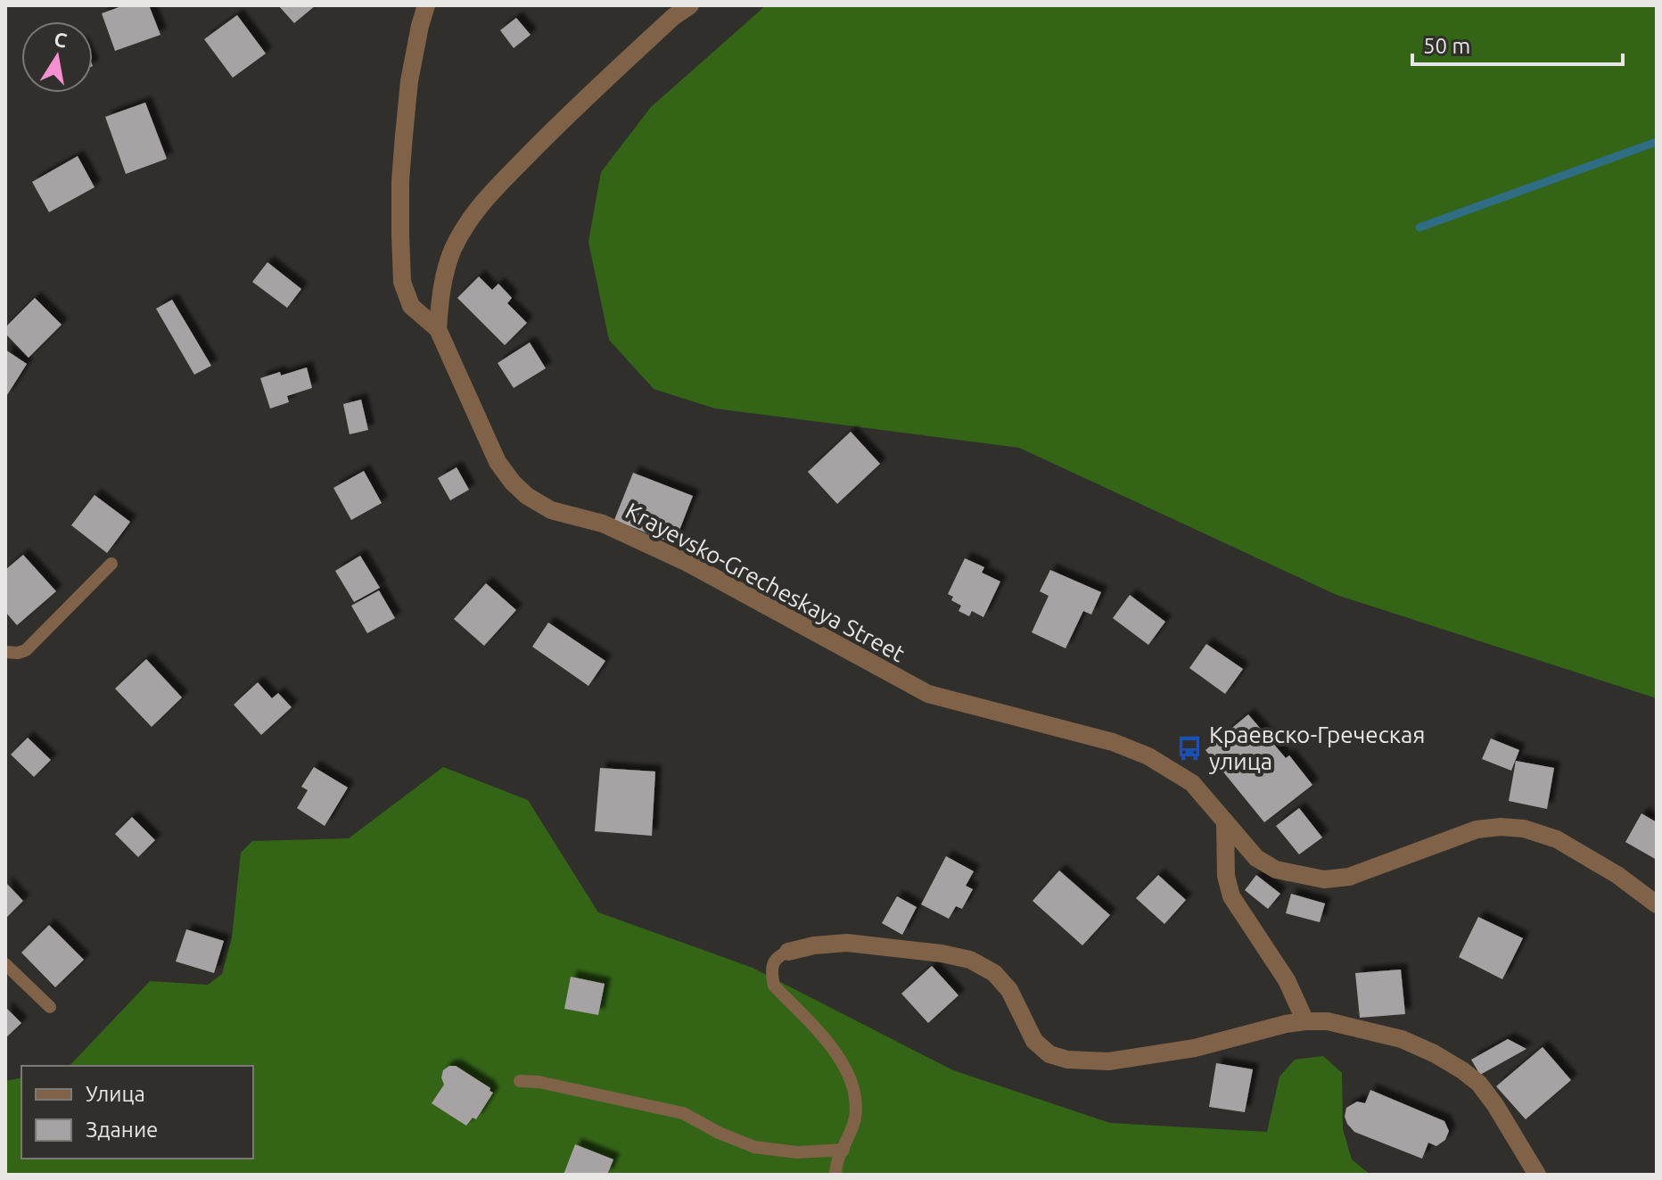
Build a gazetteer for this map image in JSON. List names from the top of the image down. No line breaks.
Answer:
{"streets":{"street":["Krayevsko-Grecheskaya Street"]},"places":{"bus stop":["Краевско-Греческая улица"]},"legend":["Улица","Здание"],"scale_bar":"50 m","north":"top"}
